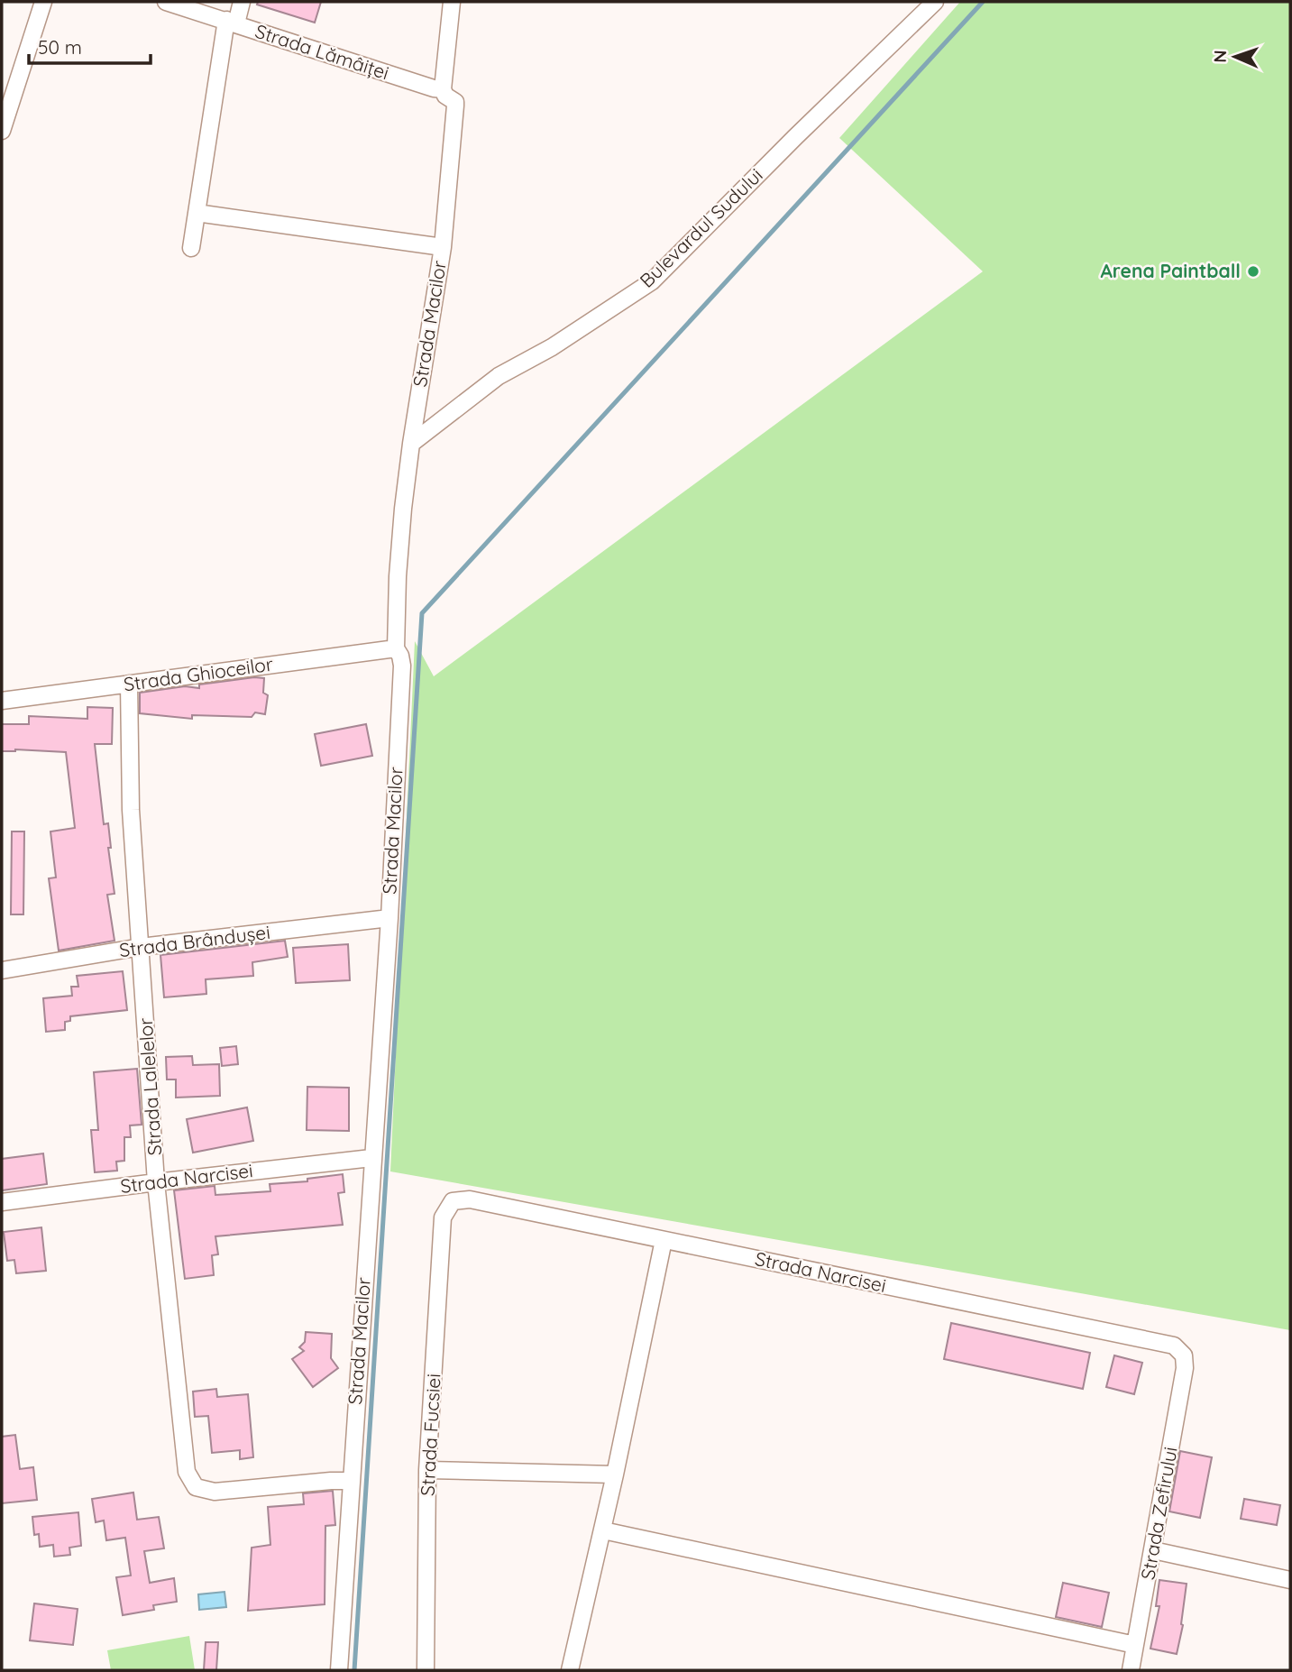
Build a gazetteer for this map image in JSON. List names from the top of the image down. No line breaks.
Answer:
{"streets":{"street":["Strada Lămâiței","Bulevardul Sudului","Strada Macilor","Strada Ghioceilor","Strada Brândușei","Strada Lalelelor","Strada Narcisei","Strada Fucsiei","Strada Zefirului"]},"crossings":[["Strada Lămâiței","Strada Macilor"],["Bulevardul Sudului","Strada Macilor"],["Strada Macilor","Strada Ghioceilor"],["Strada Macilor","Strada Brândușei"],["Strada Macilor","Strada Lalelelor"],["Strada Macilor","Strada Narcisei"],["Strada Ghioceilor","Strada Lalelelor"],["Strada Brândușei","Strada Lalelelor"],["Strada Lalelelor","Strada Narcisei"],["Strada Narcisei","Strada Fucsiei"],["Strada Narcisei","Strada Zefirului"]],"places":["Arena Paintball"],"scale_bar":"50 m","north":"left"}
